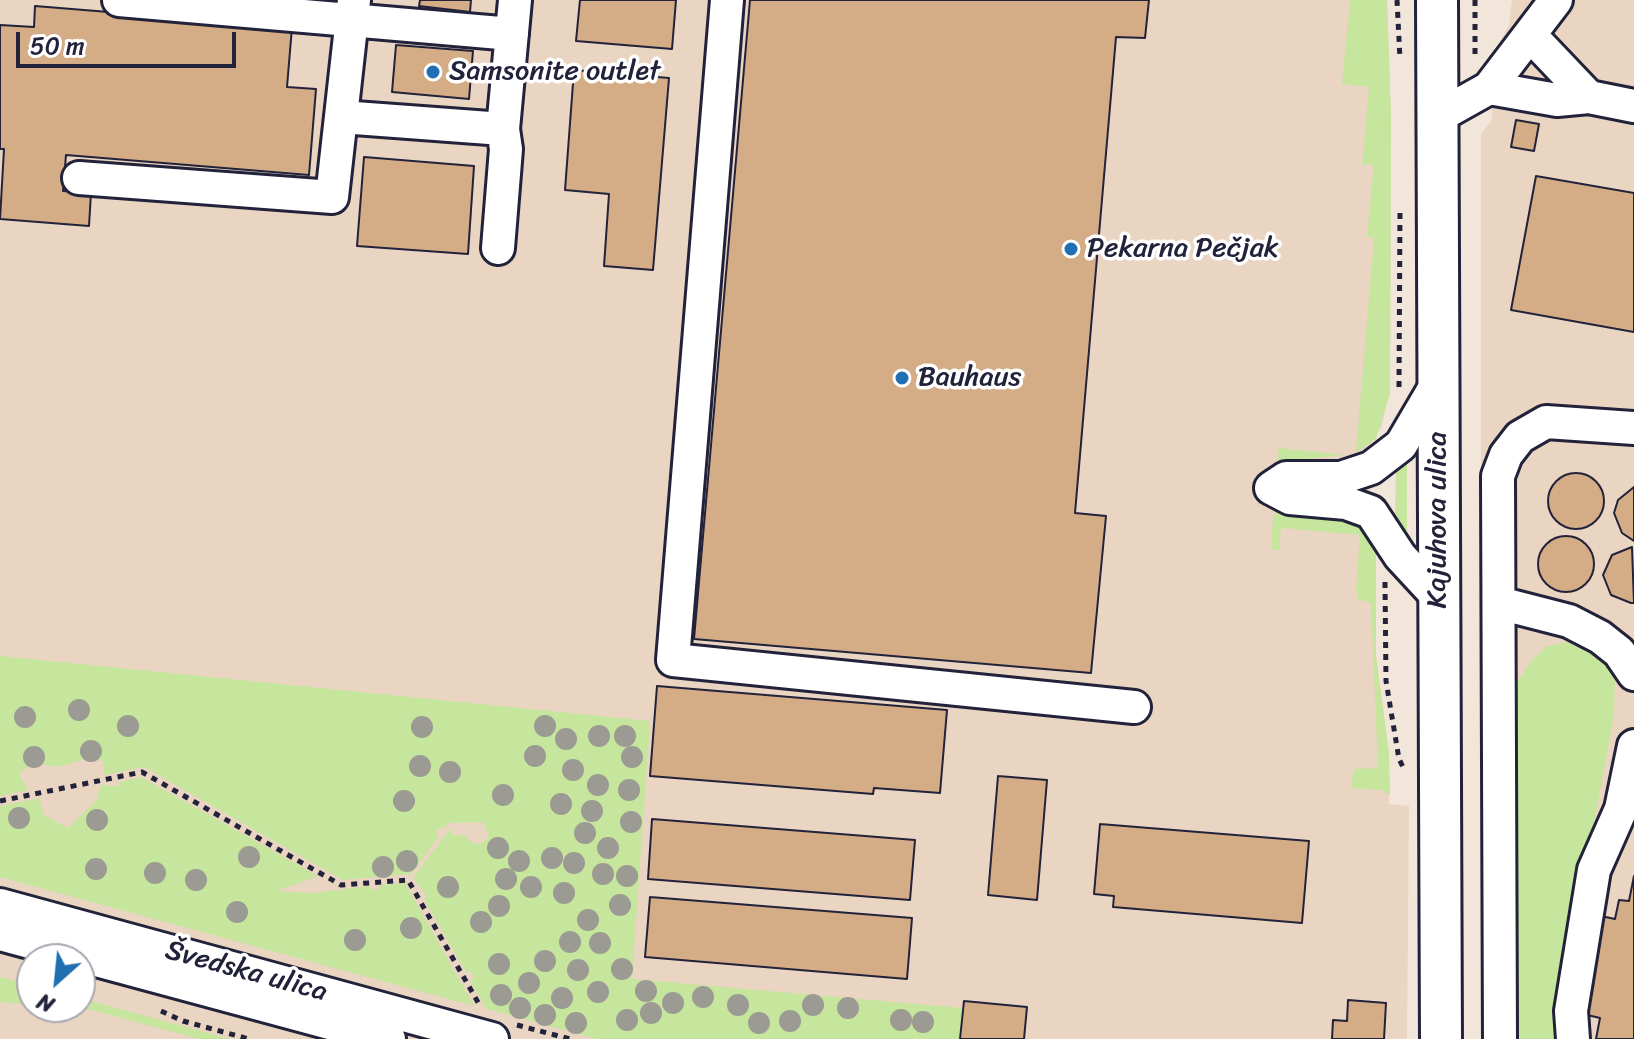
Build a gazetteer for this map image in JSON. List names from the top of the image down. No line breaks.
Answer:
{"streets":{"main road":["Kajuhova ulica"],"street":["Švedska ulica"]},"places":["Samsonite outlet","Pekarna Pečjak","Bauhaus"],"scale_bar":"50 m","north":"bottom left"}
